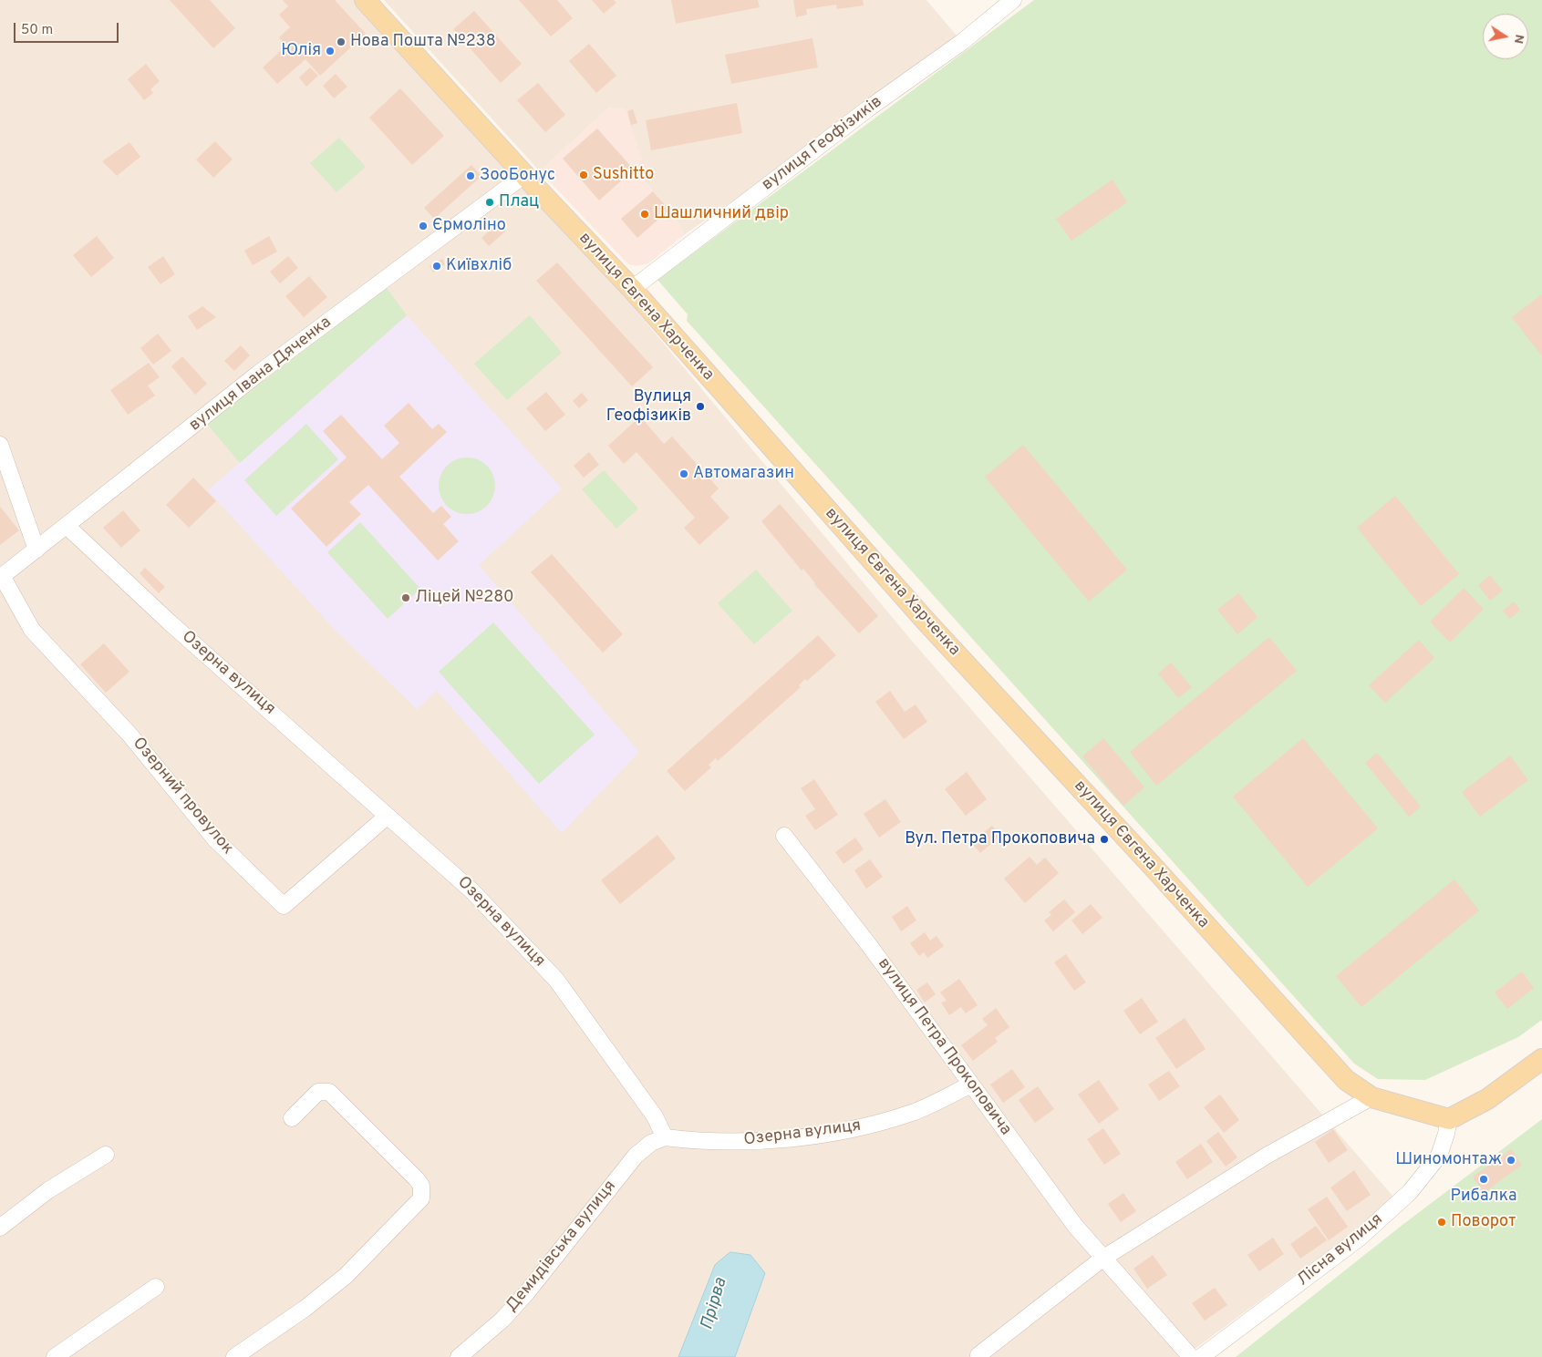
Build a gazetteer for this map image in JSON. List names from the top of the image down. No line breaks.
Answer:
{"streets":{"main road":["вулиця Євгена Харченка"],"street":["вулиця Геофізиків","вулиця Івана Дяченка","Озерна вулиця","Озерний провулок","вулиця Петра Прокоповича","Демидівська вулиця","Лісна вулиця"]},"crossings":[["вулиця Геофізиків","вулиця Євгена Харченка"],["вулиця Євгена Харченка","вулиця Івана Дяченка"],["вулиця Євгена Харченка","Лісна вулиця"],["вулиця Івана Дяченка","Озерна вулиця"],["вулиця Івана Дяченка","Озерний провулок"],["Озерна вулиця","Озерний провулок"],["Озерна вулиця","вулиця Петра Прокоповича"],["Озерна вулиця","Демидівська вулиця"]],"water":["Прірва"],"places":["Нова Пошта №238","Юлія","Sushitto","ЗооБонус","Плац","Шашличний двір","Єрмоліно","Київхліб","Вулиця Геофізиків","Автомагазин","Ліцей №280","Вул. Петра Прокоповича","Шиномонтаж","Рибалка","Поворот"],"scale_bar":"50 m","north":"right"}
